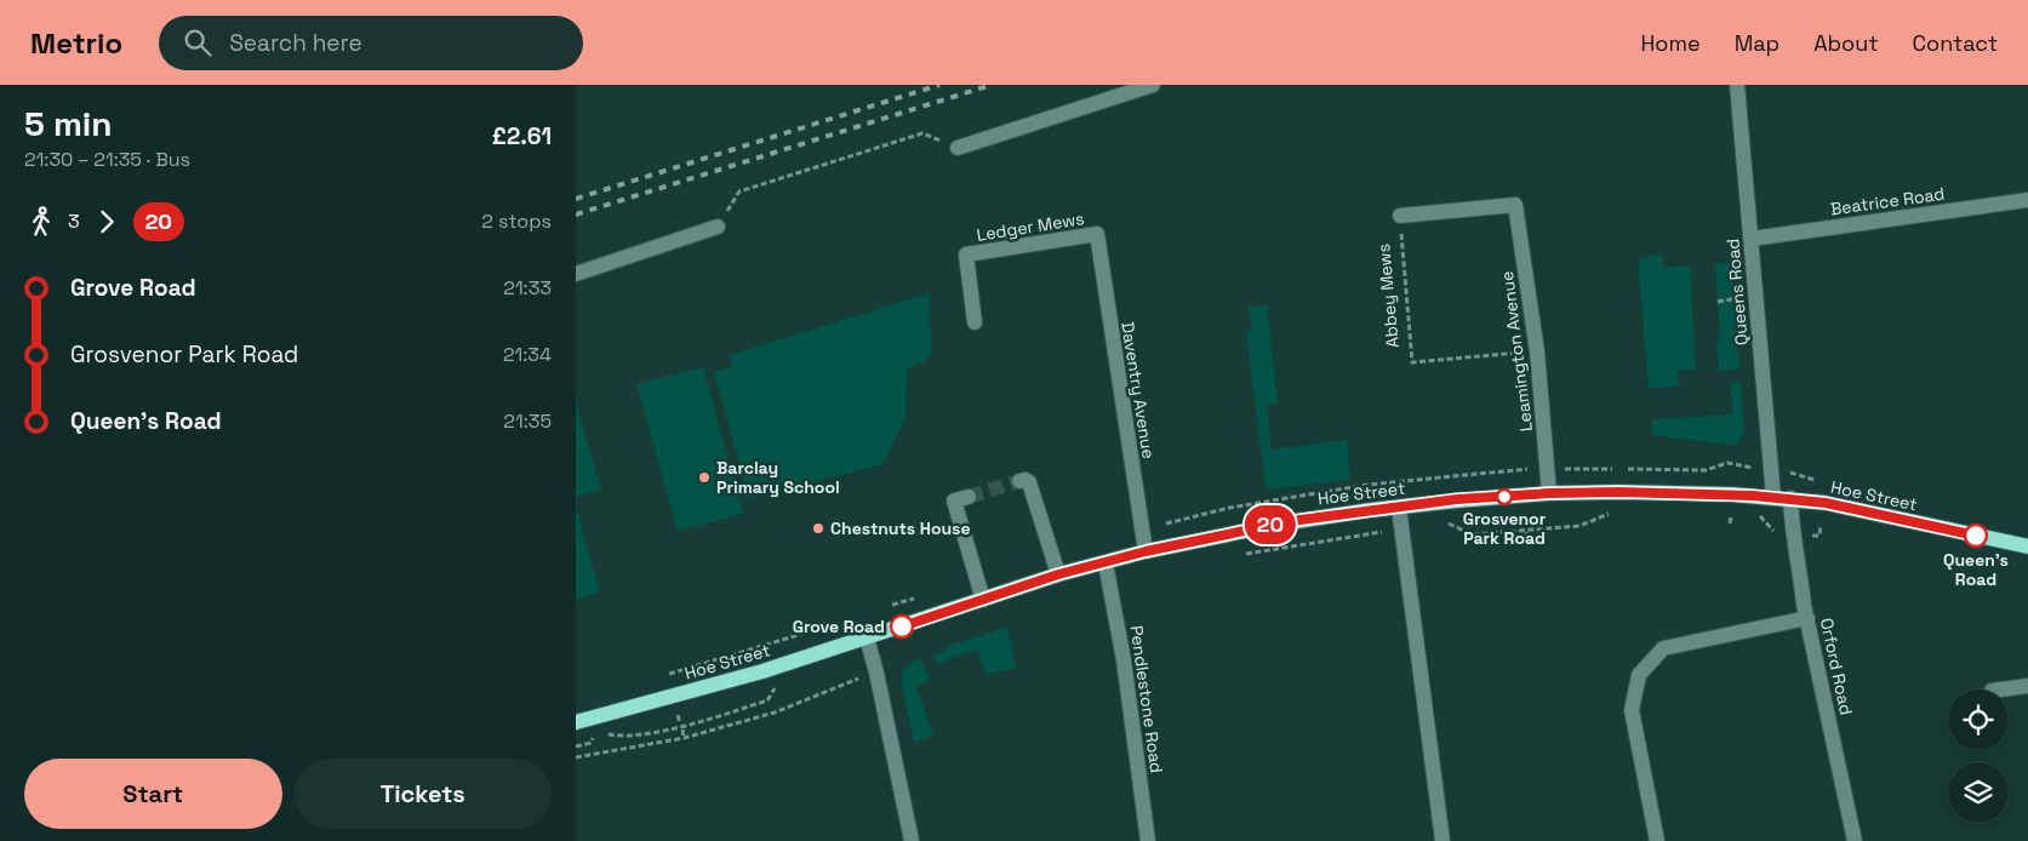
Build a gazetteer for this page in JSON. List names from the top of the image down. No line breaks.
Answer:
{"streets":{"main road":["Hoe Street"],"street":["Beatrice Road","Ledger Mews","Queens Road","Leamington Avenue","Daventry Avenue","Orford Road","Pendlestone Road"],"path":["Abbey Mews"]},"crossings":[["Beatrice Road","Queens Road"],["Ledger Mews","Daventry Avenue"],["Queens Road","Hoe Street"],["Abbey Mews","Leamington Avenue"],["Leamington Avenue","Hoe Street"],["Daventry Avenue","Hoe Street"],["Hoe Street","Orford Road"],["Hoe Street","Pendlestone Road"]],"places":["Barclay Primary School","Grosvenor Park Road","Chestnuts House","Queen's Road","Grove Road"],"lines":["bus line 20"],"page":{"header":"Metrio","search":"Search here","nav":["Home","Map","About","Contact"],"heading":["5 min","21:30 – 21:35 · Bus","£2.61"],"on_map":"20","legs":["3","20","2 stops"],"list":[{"name":"Grove Road","value":"21:33"},{"name":"Grosvenor Park Road","value":"21:34"},{"name":"Queen's Road","value":"21:35"}],"buttons":["Start","Tickets"]}}
